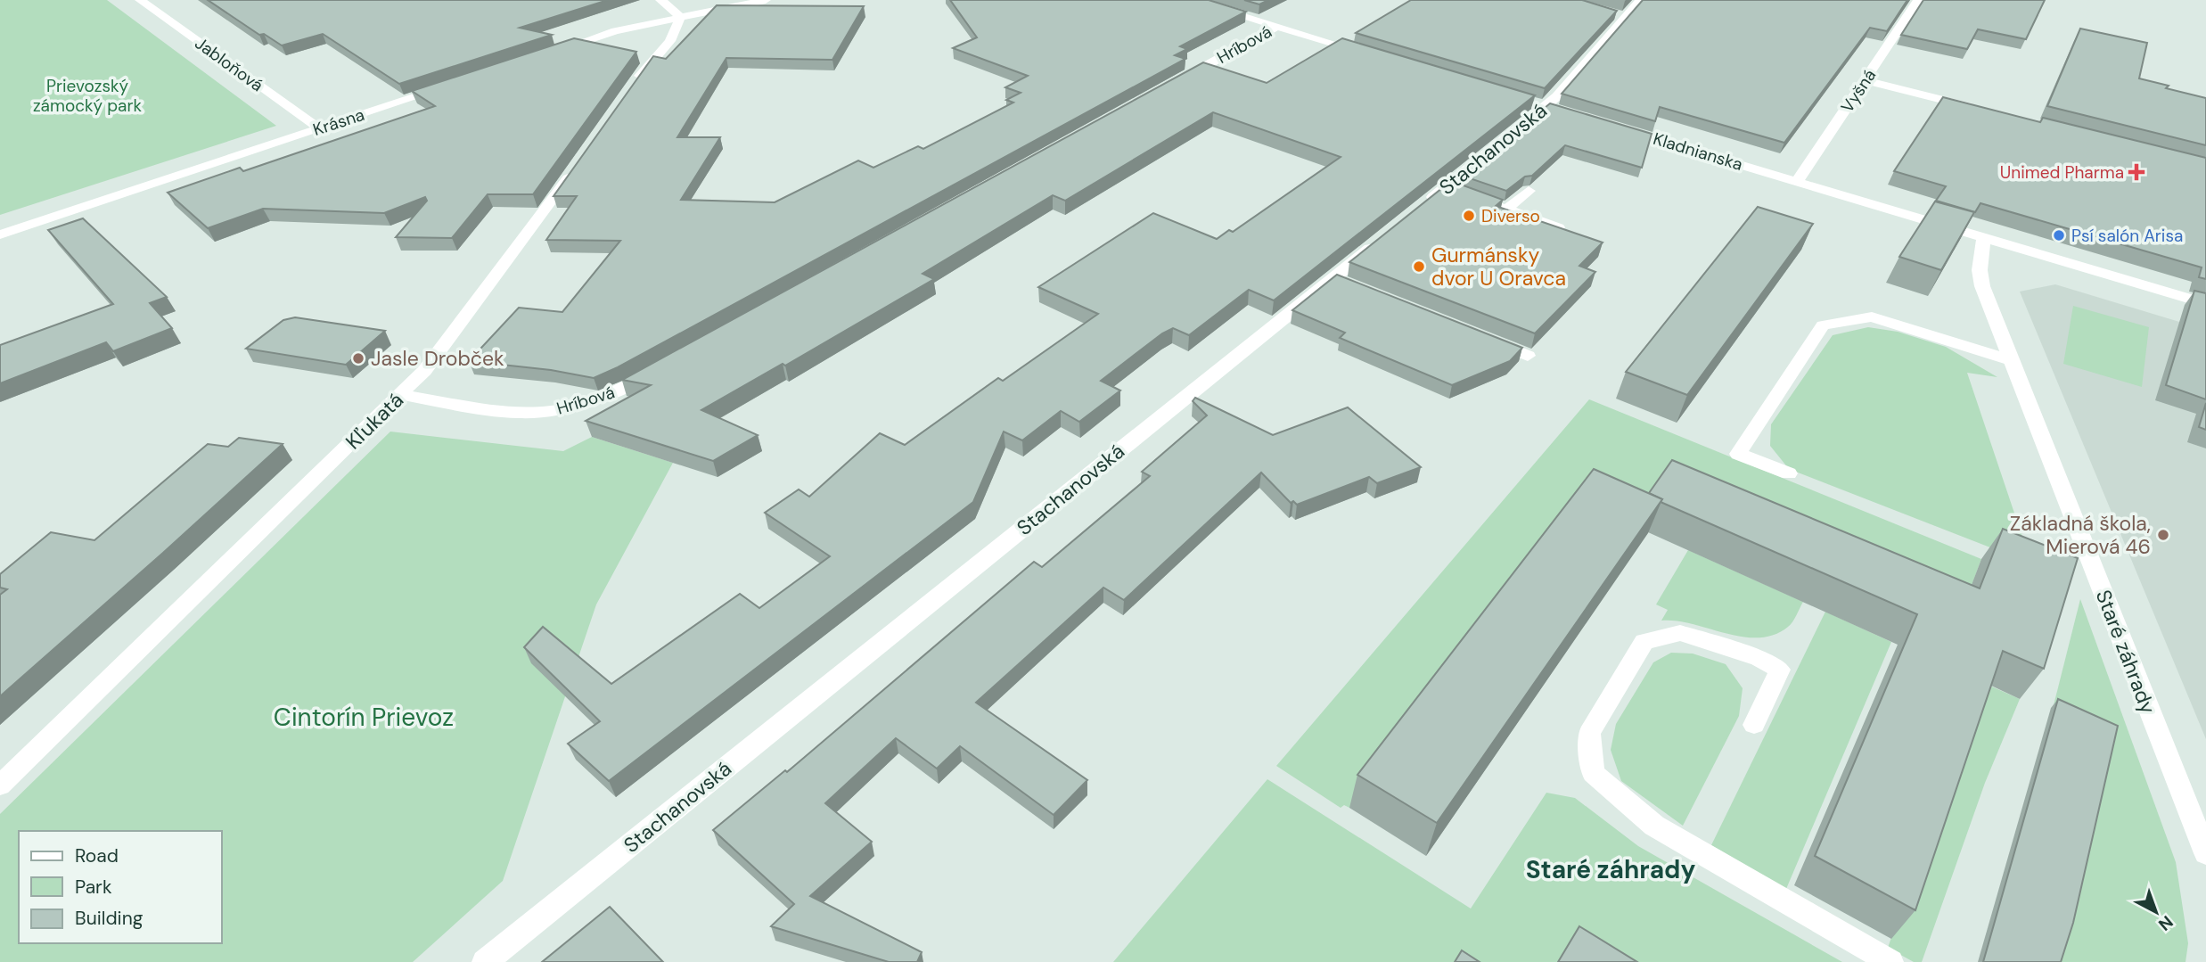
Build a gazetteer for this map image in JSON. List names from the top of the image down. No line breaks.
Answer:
{"streets":{"street":["Hríbová","Jabloňová","Vyšná","Krásna","Stachanovská","Kladnianska","Kľukatá","Staré záhrady"]},"crossings":[["Hríbová","Kľukatá"],["Jabloňová","Krásna"],["Vyšná","Kladnianska"],["Kladnianska","Staré záhrady"]],"districts":["Staré záhrady"],"parks":["Prievozský zámocký park","Cintorín Prievoz"],"places":{"health":["Unimed Pharma"],"other":["Diverso","Psí salón Arisa","Gurmánsky dvor U Oravca","Jasle Drobček","Základná škola, Mierová 46"]},"legend":["Road","Park","Building"],"north":"bottom right"}
